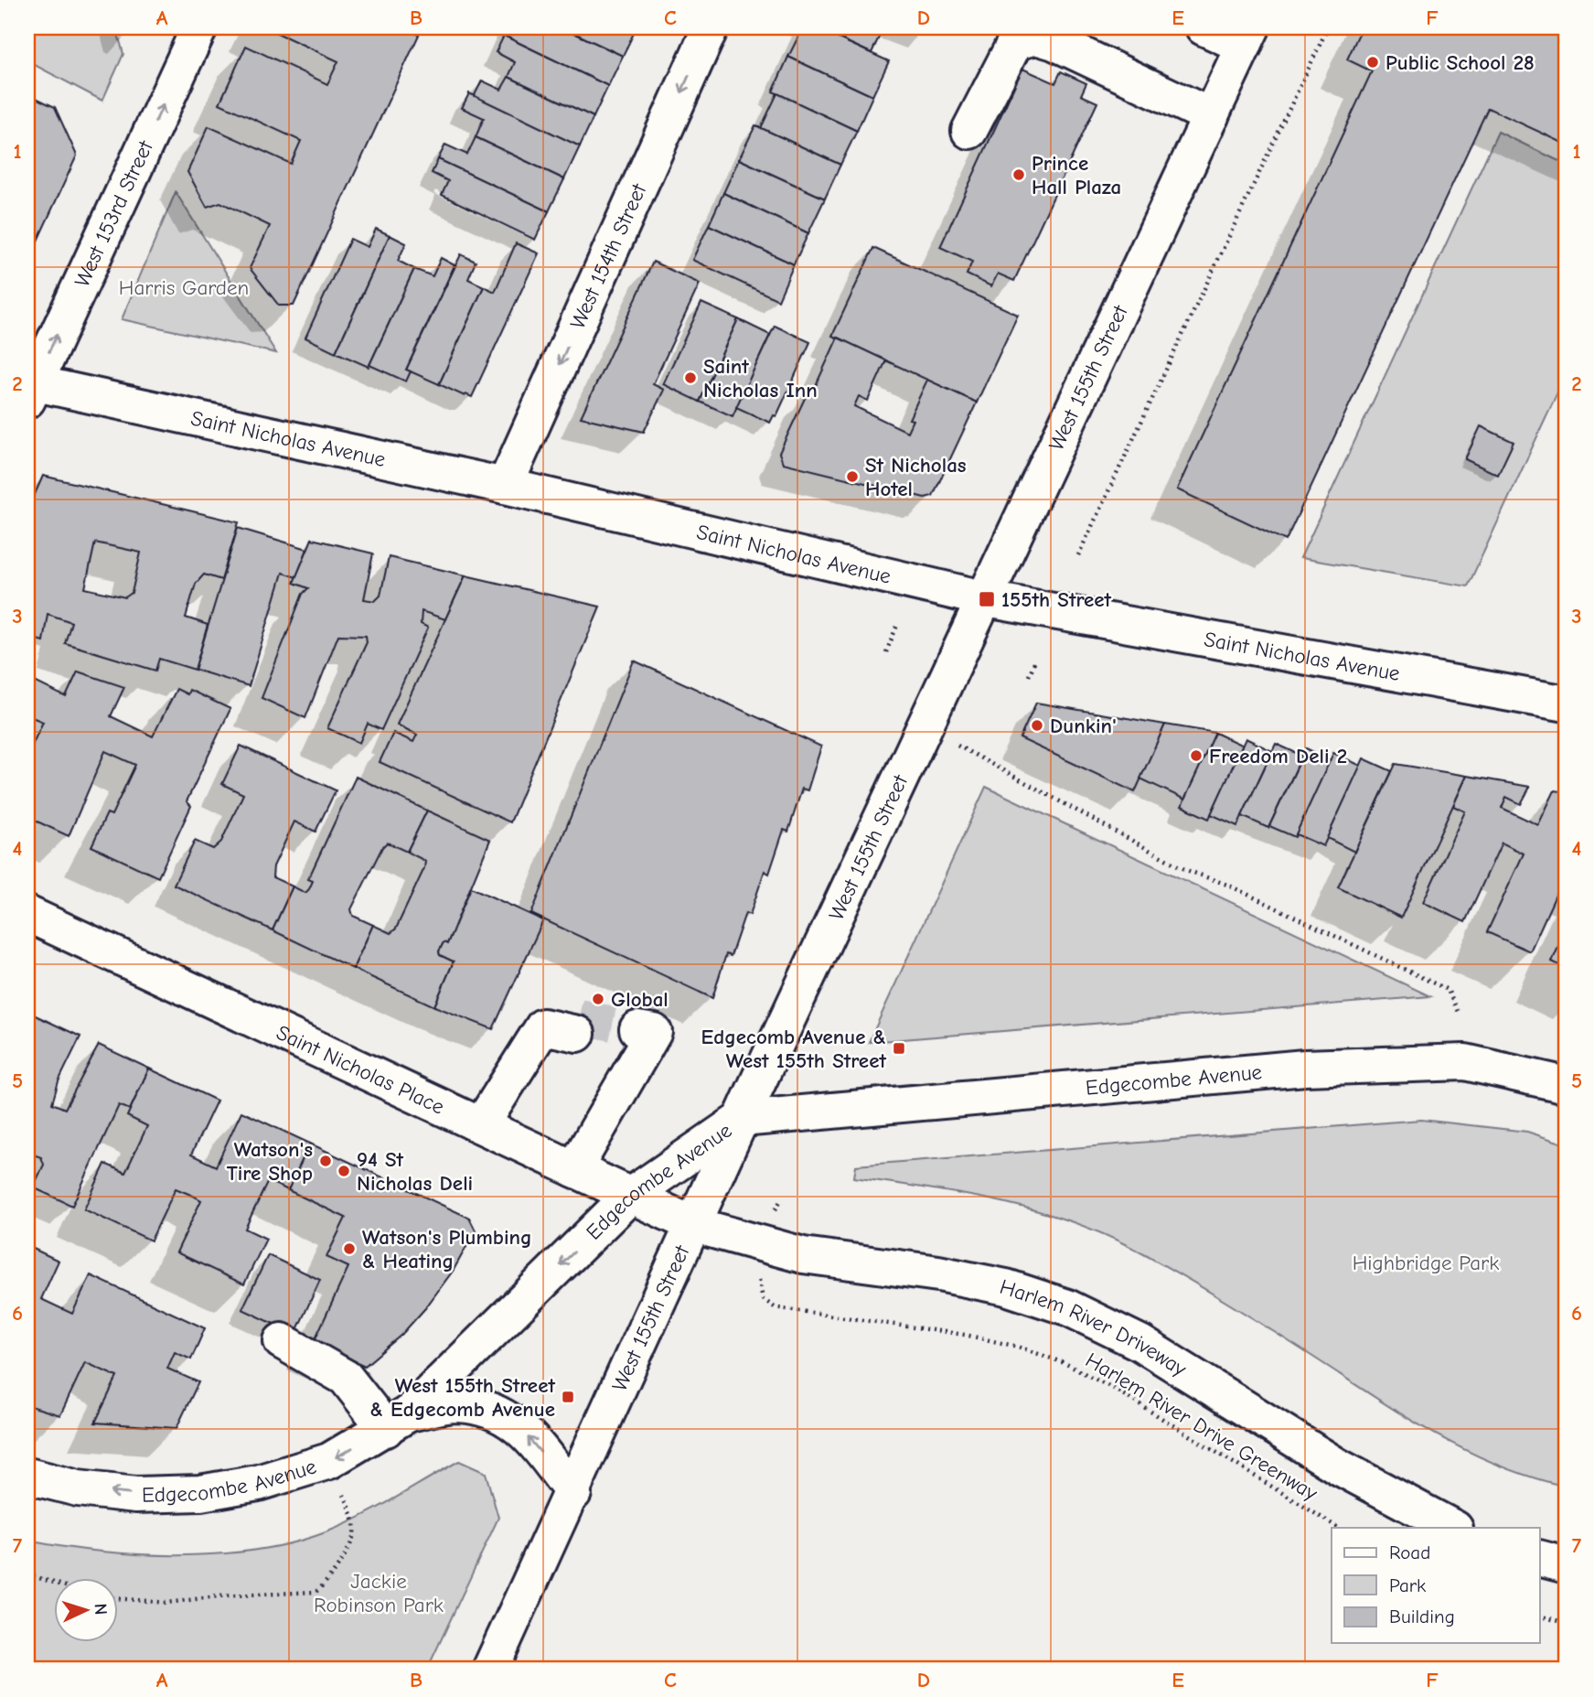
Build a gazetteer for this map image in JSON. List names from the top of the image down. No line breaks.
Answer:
{"streets":{"street":["West 153rd Street","West 154th Street","West 155th Street","Saint Nicholas Avenue","Saint Nicholas Place","Edgecombe Avenue","Harlem River Driveway"],"path":["Harlem River Drive Greenway"]},"crossings":[["West 153rd Street","Saint Nicholas Avenue"],["West 154th Street","Saint Nicholas Avenue"],["West 155th Street","Saint Nicholas Avenue"],["West 155th Street","Saint Nicholas Place"],["West 155th Street","Edgecombe Avenue"],["West 155th Street","Harlem River Driveway"],["Saint Nicholas Place","Edgecombe Avenue"],["Saint Nicholas Place","Harlem River Driveway"],["Harlem River Driveway","Harlem River Drive Greenway"]],"one_way":["West 153rd Street","West 154th Street","Edgecombe Avenue"],"parks":["Harris Garden","Highbridge Park","Jackie Robinson Park"],"places":{"other":["Public School 28","Prince Hall Plaza","Saint Nicholas Inn","St Nicholas Hotel","Dunkin'","Freedom Deli 2","Global","Watson's Tire Shop","94 St Nicholas Deli","Watson's Plumbing & Heating"],"transit":["155th Street","Edgecomb Avenue & West 155th Street","West 155th Street & Edgecomb Avenue"]},"legend":["Road","Park","Building"],"north":"right","grid":{"columns":["A","B","C","D","E","F"],"rows":["1","2","3","4","5","6","7"]}}
